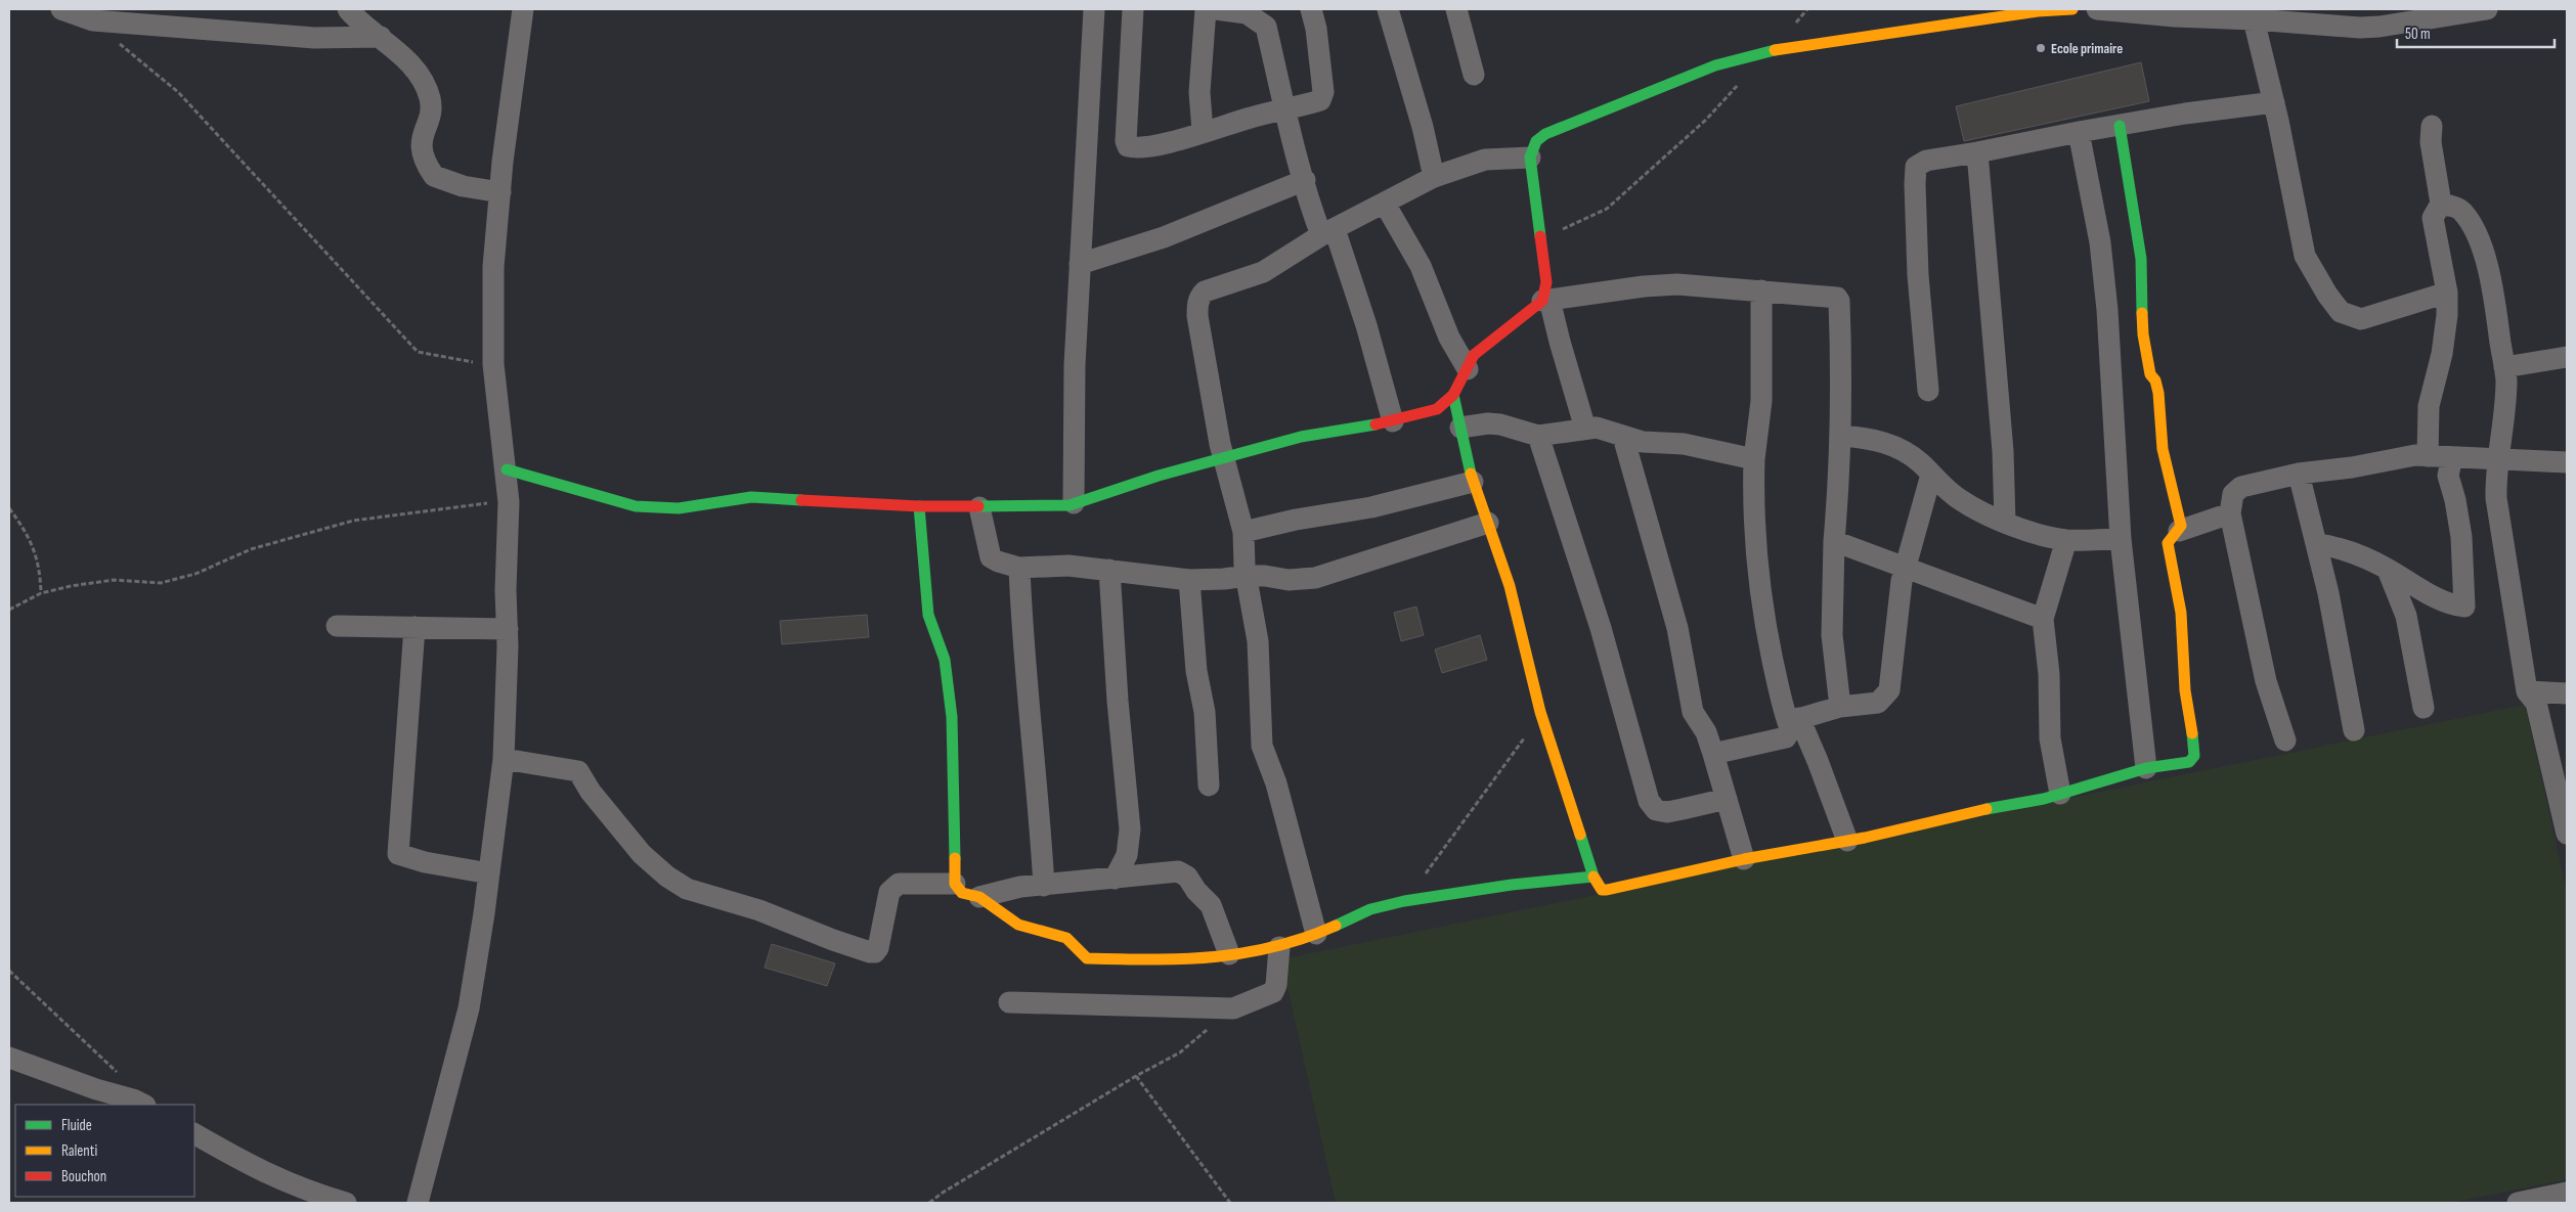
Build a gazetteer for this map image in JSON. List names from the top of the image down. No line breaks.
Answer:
{"places":["Ecole primaire"],"legend":["Fluide","Ralenti","Bouchon"],"scale_bar":"50 m"}
